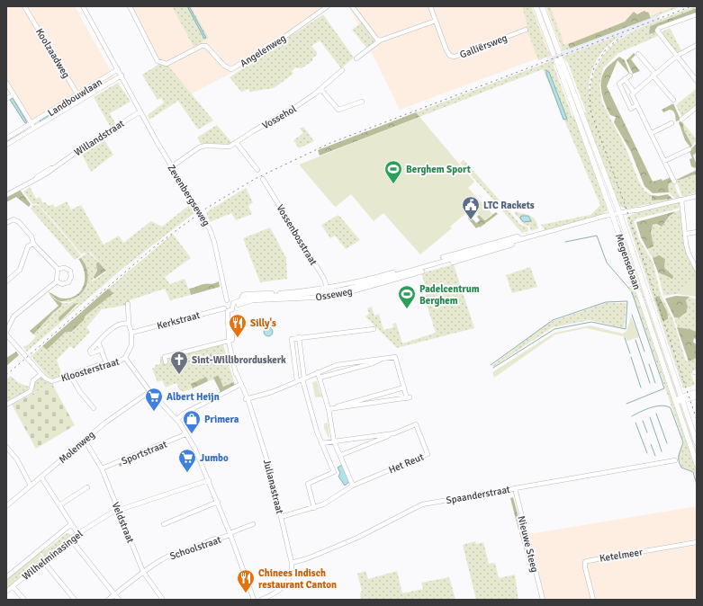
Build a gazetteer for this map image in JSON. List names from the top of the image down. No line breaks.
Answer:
{"streets":{"main road":["Megensebaan"],"street":["Galliërsweg","Angelenweg","Koolzaadweg","Landbouwlaan","Vossehol","Willandstraat","Zevenbergseweg","Vossenbosstraat","Osseweg","Kerkstraat","Kloosterstraat","Molenweg","Sportstraat","Het Reut","Julianastraat","Spaanderstraat","Veldstraat","Nieuwe Steeg","Schoolstraat","Wilhelminasingel","Ketelmeer"]},"crossings":[["Koolzaadweg","Landbouwlaan"],["Landbouwlaan","Zevenbergseweg"],["Vossehol","Zevenbergseweg"],["Willandstraat","Zevenbergseweg"],["Zevenbergseweg","Osseweg"],["Zevenbergseweg","Kerkstraat"],["Zevenbergseweg","Julianastraat"],["Vossenbosstraat","Osseweg"],["Megensebaan","Osseweg"],["Osseweg","Kerkstraat"],["Osseweg","Julianastraat"],["Kerkstraat","Kloosterstraat"],["Kerkstraat","Julianastraat"],["Sportstraat","Veldstraat"],["Het Reut","Julianastraat"],["Julianastraat","Spaanderstraat"],["Spaanderstraat","Nieuwe Steeg"],["Veldstraat","Schoolstraat"],["Veldstraat","Wilhelminasingel"]],"places":{"sports":["Berghem Sport","Padelcentrum Berghem"],"public building":["LTC Rackets"],"restaurant":["Silly's","Chinees Indisch restaurant Canton"],"church":["Sint-Willibrorduskerk"],"supermarket":["Albert Heijn","Jumbo"],"shop":["Primera"]}}
